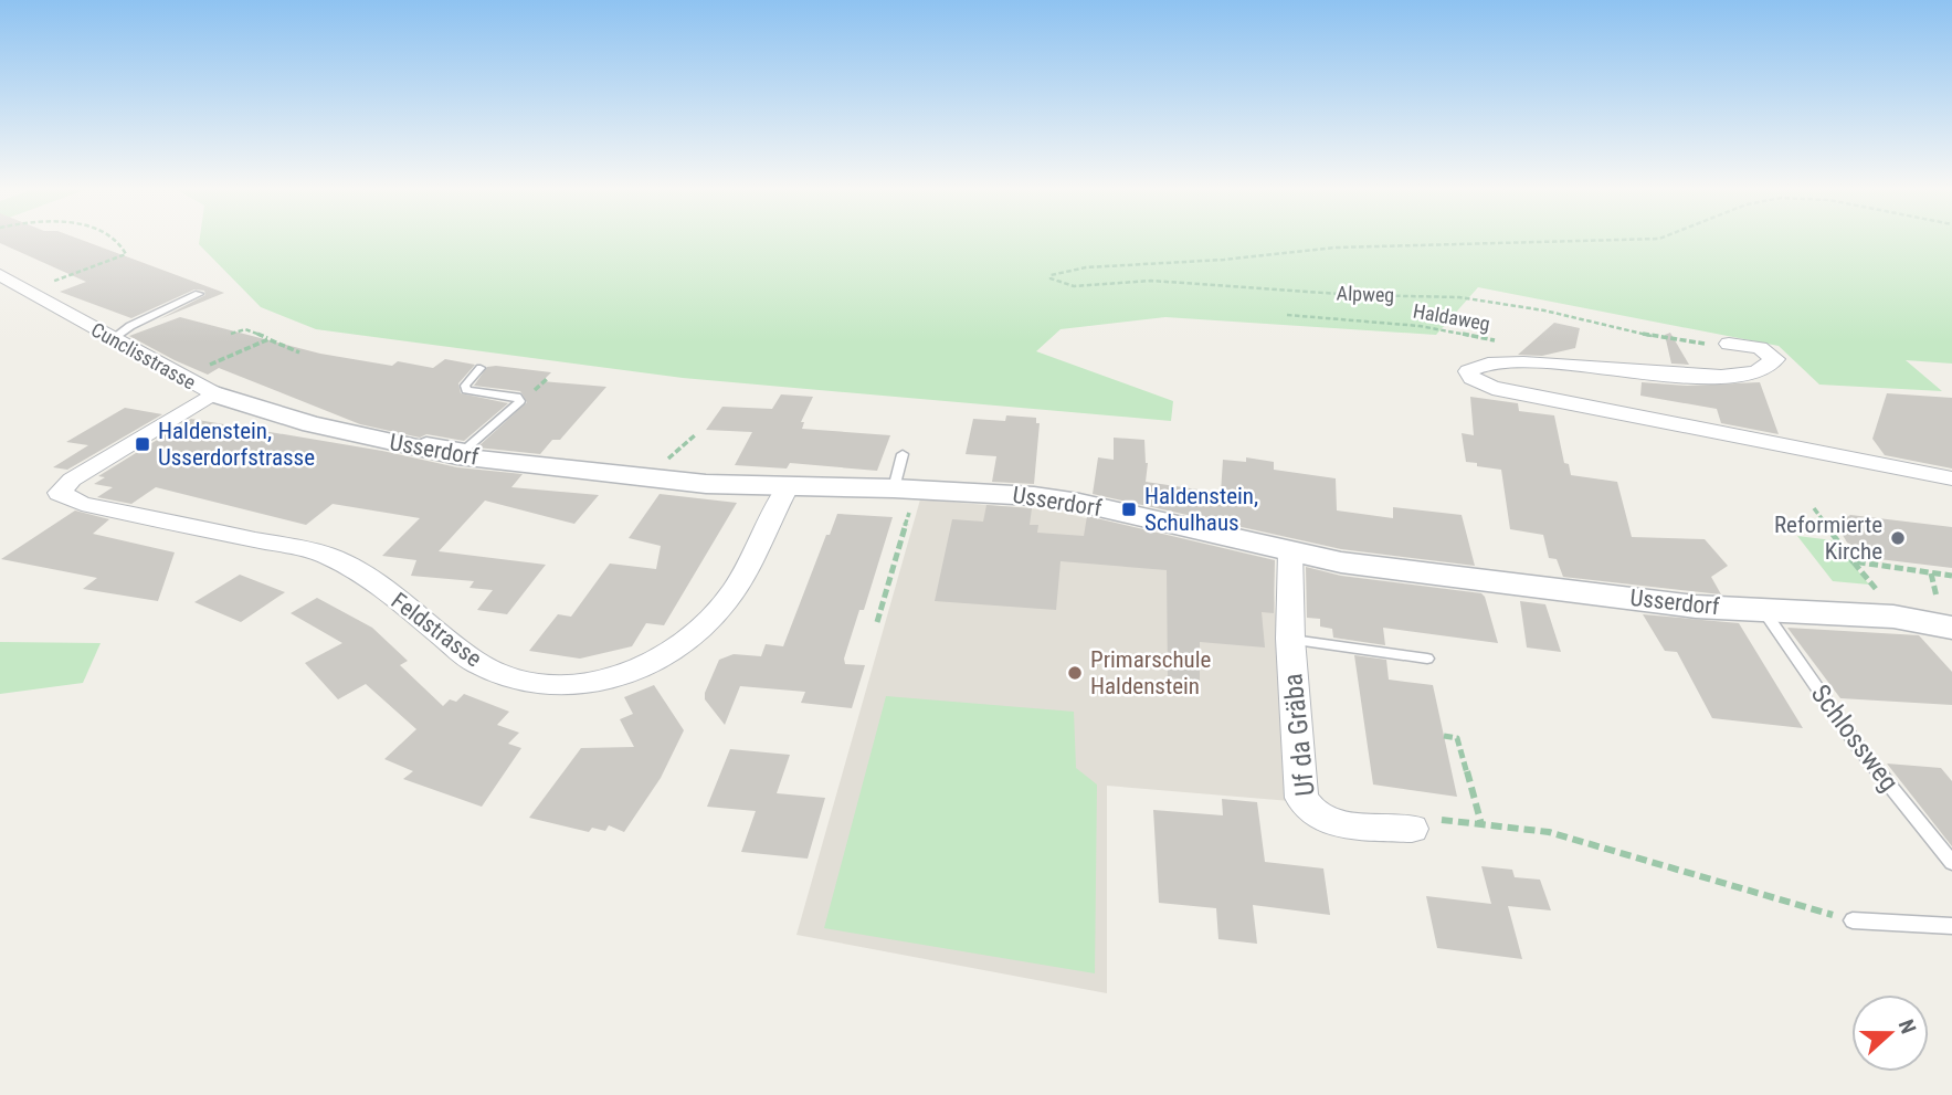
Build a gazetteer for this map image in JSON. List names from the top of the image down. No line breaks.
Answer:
{"streets":{"street":["Cunclisstrasse","Usserdorf","Feldstrasse","Uf da Gräba"],"lane":["Schlossweg"],"path":["Alpweg","Haldaweg"]},"crossings":[["Cunclisstrasse","Usserdorf"],["Cunclisstrasse","Feldstrasse"],["Usserdorf","Feldstrasse"],["Usserdorf","Uf da Gräba"],["Usserdorf","Schlossweg"]],"places":{"transit":["Haldenstein, Usserdorfstrasse","Haldenstein, Schulhaus"],"other":["Reformierte Kirche","Primarschule Haldenstein"]},"north":"right"}
